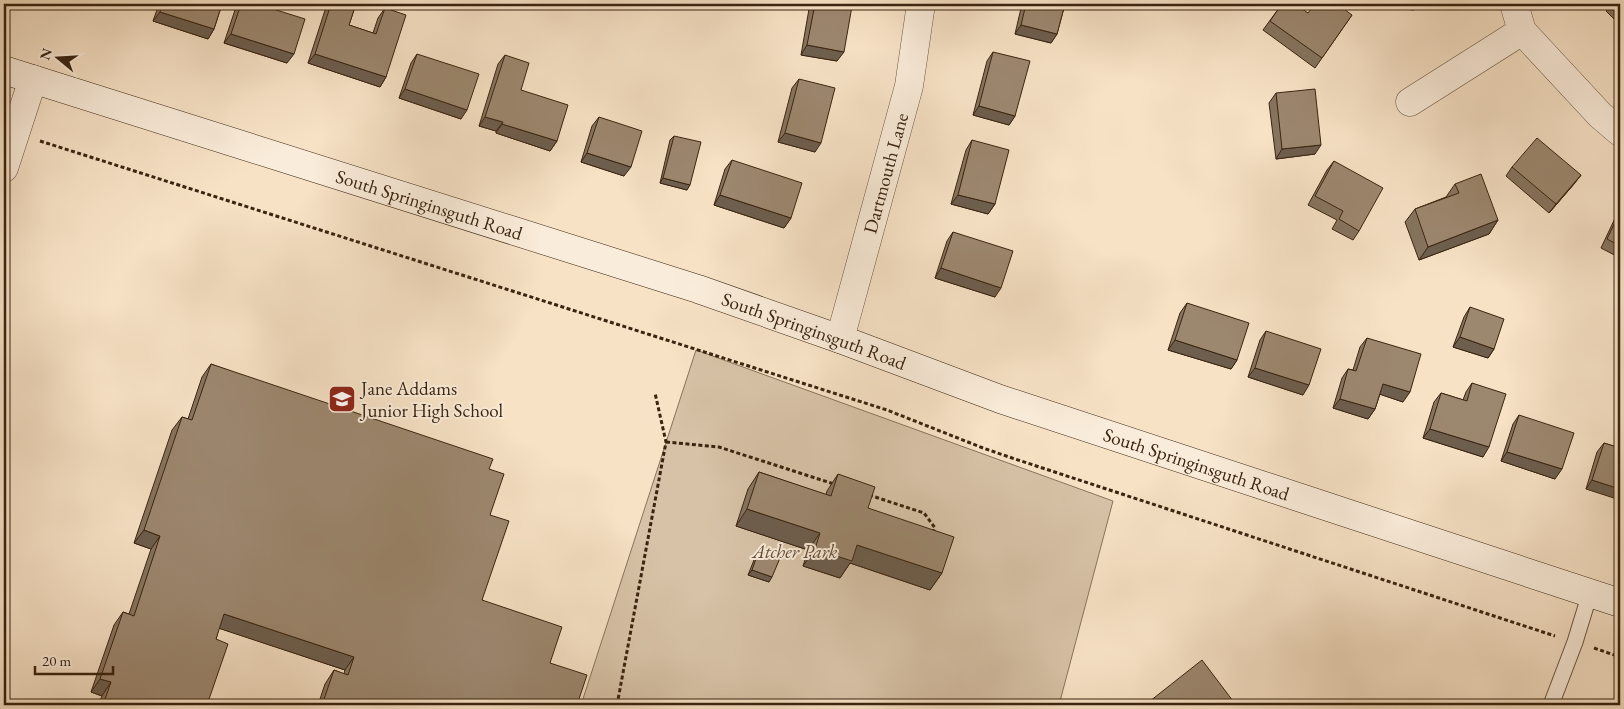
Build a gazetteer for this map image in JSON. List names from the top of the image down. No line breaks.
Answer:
{"streets":{"street":["Dartmouth Lane","South Springinsguth Road"]},"crossings":[["Dartmouth Lane","South Springinsguth Road"]],"parks":["Atcher Park"],"places":{"school or university":["Jane Addams Junior High School"]},"scale_bar":"20 m","north":"left"}
